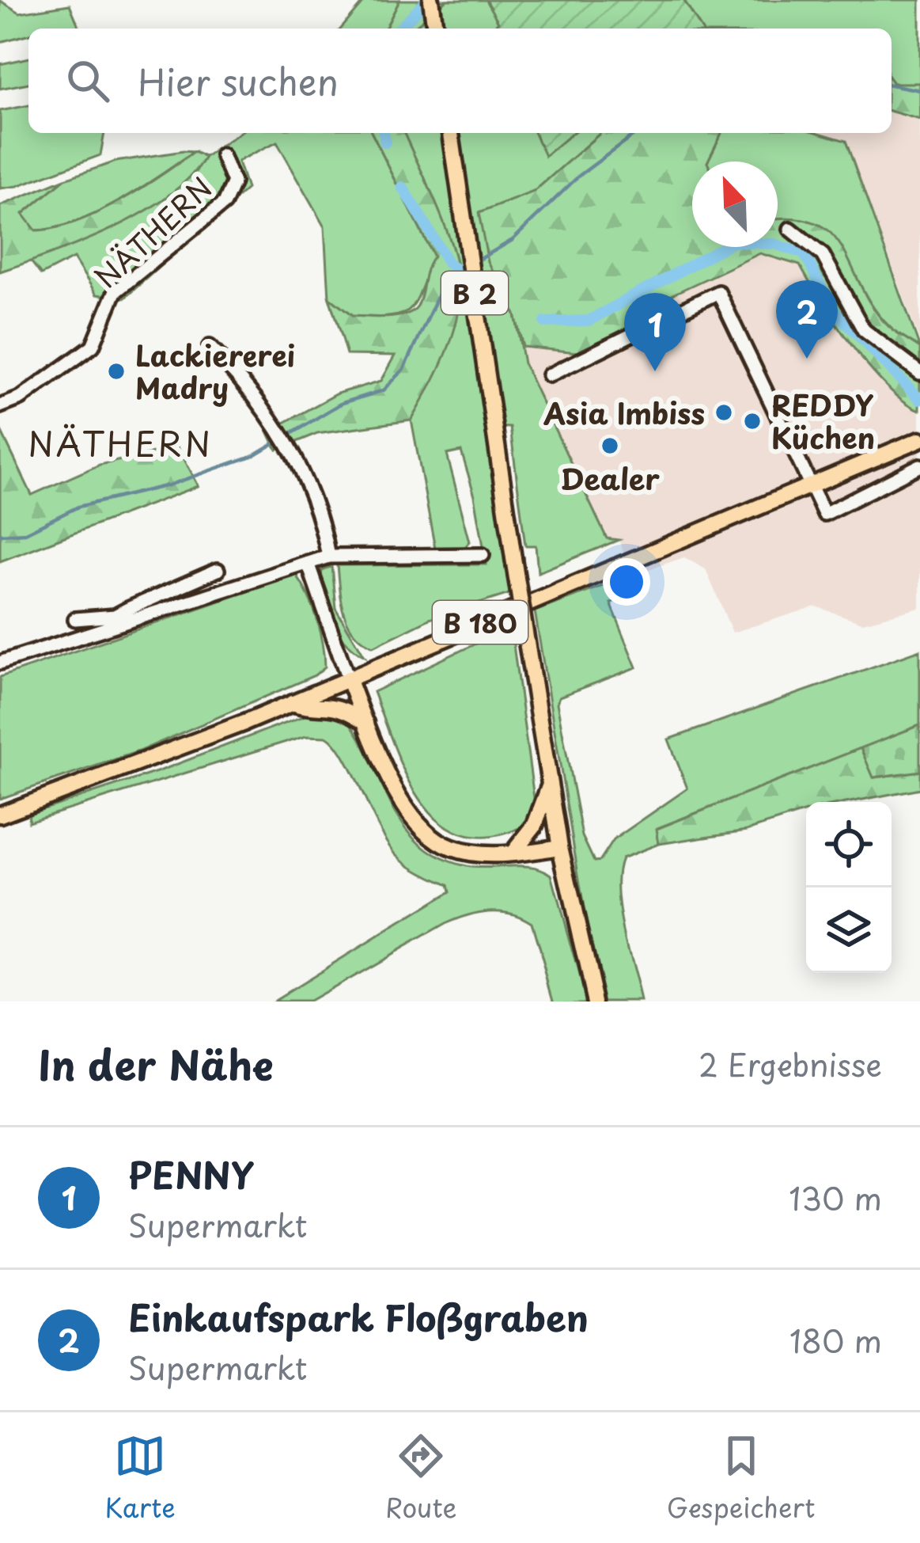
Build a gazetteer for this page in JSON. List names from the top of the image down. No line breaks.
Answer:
{"streets":{"main road":["B 2","B 180"],"street":["NÄTHERN"]},"districts":["NÄTHERN"],"places":["Lackiererei Madry","Asia Imbiss","REDDY Küchen","Dealer"],"north":"top left","page":{"search":"Hier suchen","pins":["2","1"],"heading":["In der Nähe","2 Ergebnisse"],"list":[{"mark":"1","name":"PENNY","note":"Supermarkt","value":"130 m"},{"mark":"2","name":"Einkaufspark Floßgraben","note":"Supermarkt","value":"180 m"}],"nav":["Karte","Route","Gespeichert"]}}
